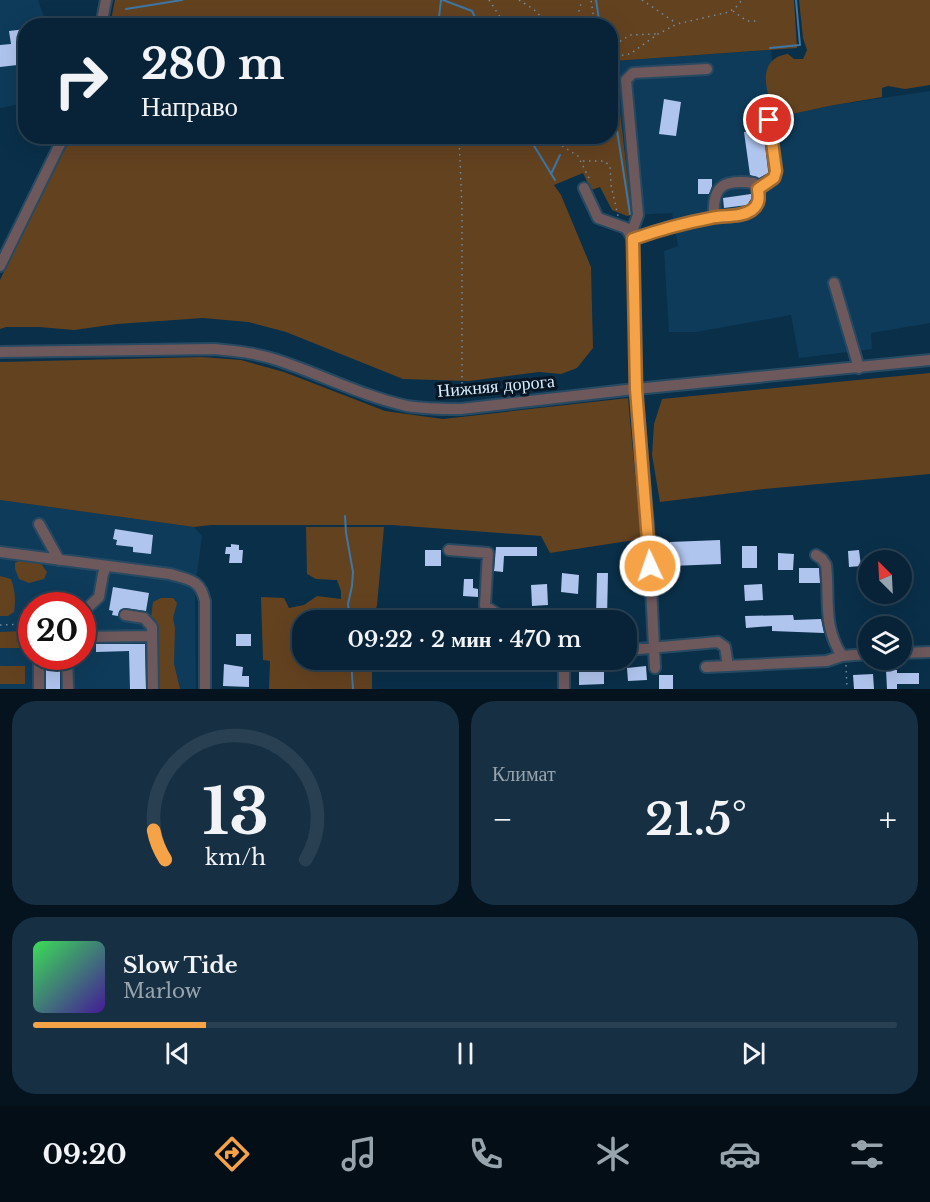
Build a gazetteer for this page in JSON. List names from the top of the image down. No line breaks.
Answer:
{"streets":{"street":["Нижняя дорога"]},"north":"top left","page":{"turn":["280 m","Направо"],"limit":"20","trip":"09:22 · 2 мин · 470 m","tile":"Климат","heat":["−","21.5°","+"],"song":["Slow Tide","Marlow"],"tabs":"09:20","gauge":["13","km/h"]}}
